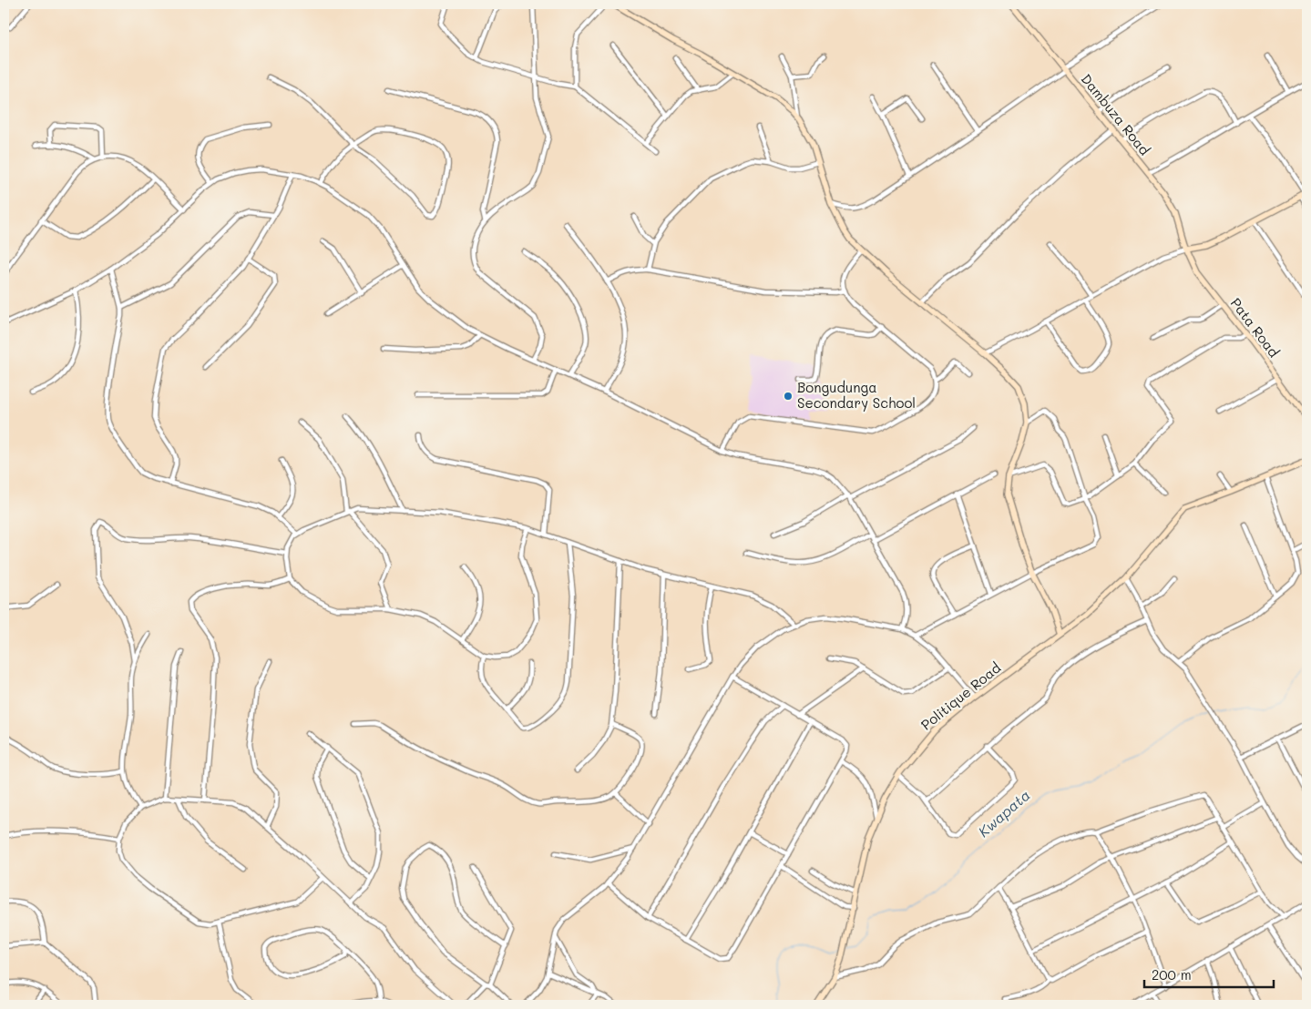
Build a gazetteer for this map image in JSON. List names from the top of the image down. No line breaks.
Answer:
{"streets":{"street":["Dambuza Road","Pata Road","Politique Road"]},"crossings":[["Dambuza Road","Pata Road"]],"water":["Kwapata"],"places":["Bongudunga Secondary School"],"scale_bar":"200 m"}
